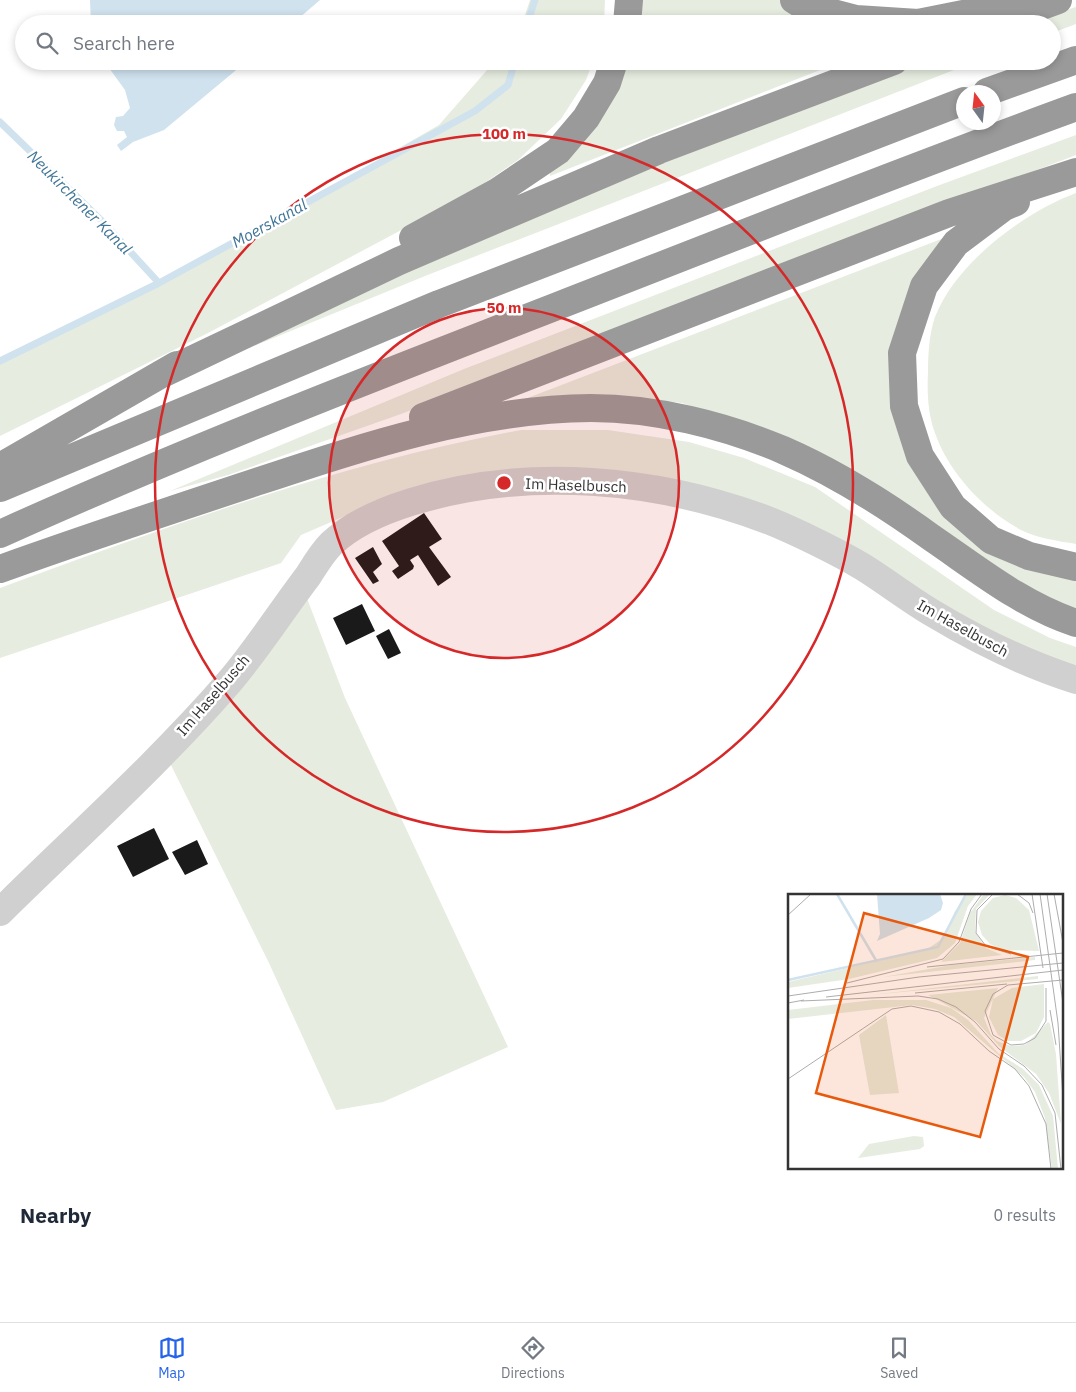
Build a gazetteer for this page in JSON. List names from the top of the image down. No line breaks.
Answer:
{"streets":{"street":["Im Haselbusch"]},"water":["Neukirchener Kanal","Moerskanal"],"north":"top","page":{"search":"Search here","heading":["Nearby","0 results"],"nav":["Map","Directions","Saved"]},"rings":["100 m","50 m"]}
